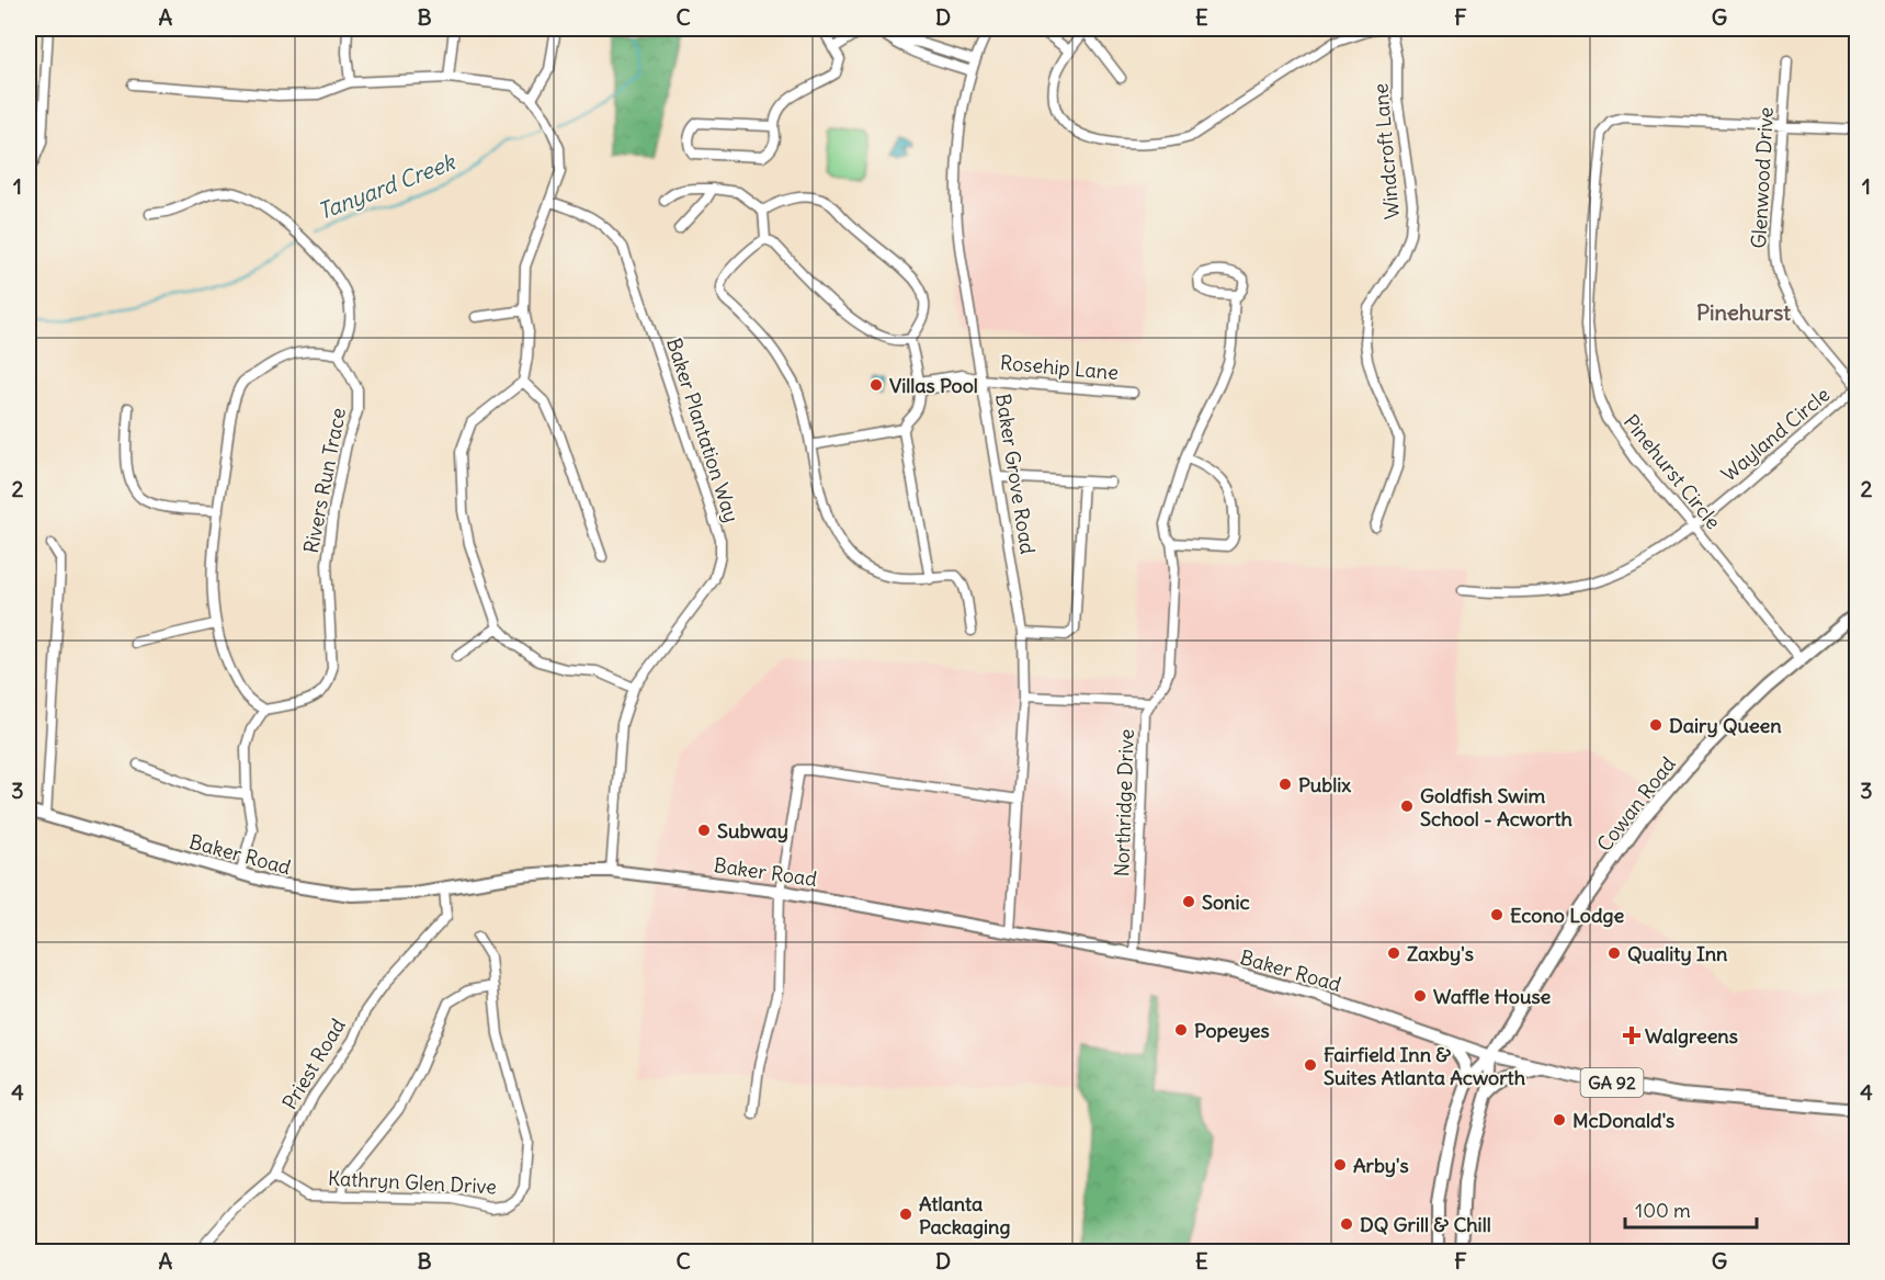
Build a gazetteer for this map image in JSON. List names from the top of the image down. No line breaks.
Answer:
{"streets":{"main road":["Cowan Road","Baker Road","GA 92"],"street":["Windcroft Lane","Glenwood Drive","Rosehip Lane","Baker Plantation Way","Wayland Circle","Pinehurst Circle","Baker Grove Road","Rivers Run Trace","Northridge Drive","Priest Road","Kathryn Glen Drive"]},"crossings":[["Glenwood Drive","Wayland Circle"],["Glenwood Drive","Pinehurst Circle"],["Rosehip Lane","Baker Grove Road"],["Baker Plantation Way","Baker Road"],["Wayland Circle","Pinehurst Circle"],["Pinehurst Circle","Cowan Road"],["Baker Grove Road","Northridge Drive"],["Baker Grove Road","Baker Road"],["Northridge Drive","Baker Road"],["Cowan Road","Baker Road"],["Cowan Road","GA 92"],["Baker Road","Priest Road"],["Baker Road","GA 92"],["Priest Road","Kathryn Glen Drive"]],"districts":["Pinehurst"],"water":["Tanyard Creek"],"places":{"other":["Villas Pool","Dairy Queen","Publix","Goldfish Swim School - Acworth","Subway","Sonic","Econo Lodge","Zaxby's","Quality Inn","Waffle House","Popeyes","Fairfield Inn & Suites Atlanta Acworth","McDonald's","Arby's","Atlanta Packaging","DQ Grill & Chill"],"health":["Walgreens"]},"scale_bar":"100 m","grid":{"columns":["A","B","C","D","E","F","G"],"rows":["1","2","3","4"]}}
